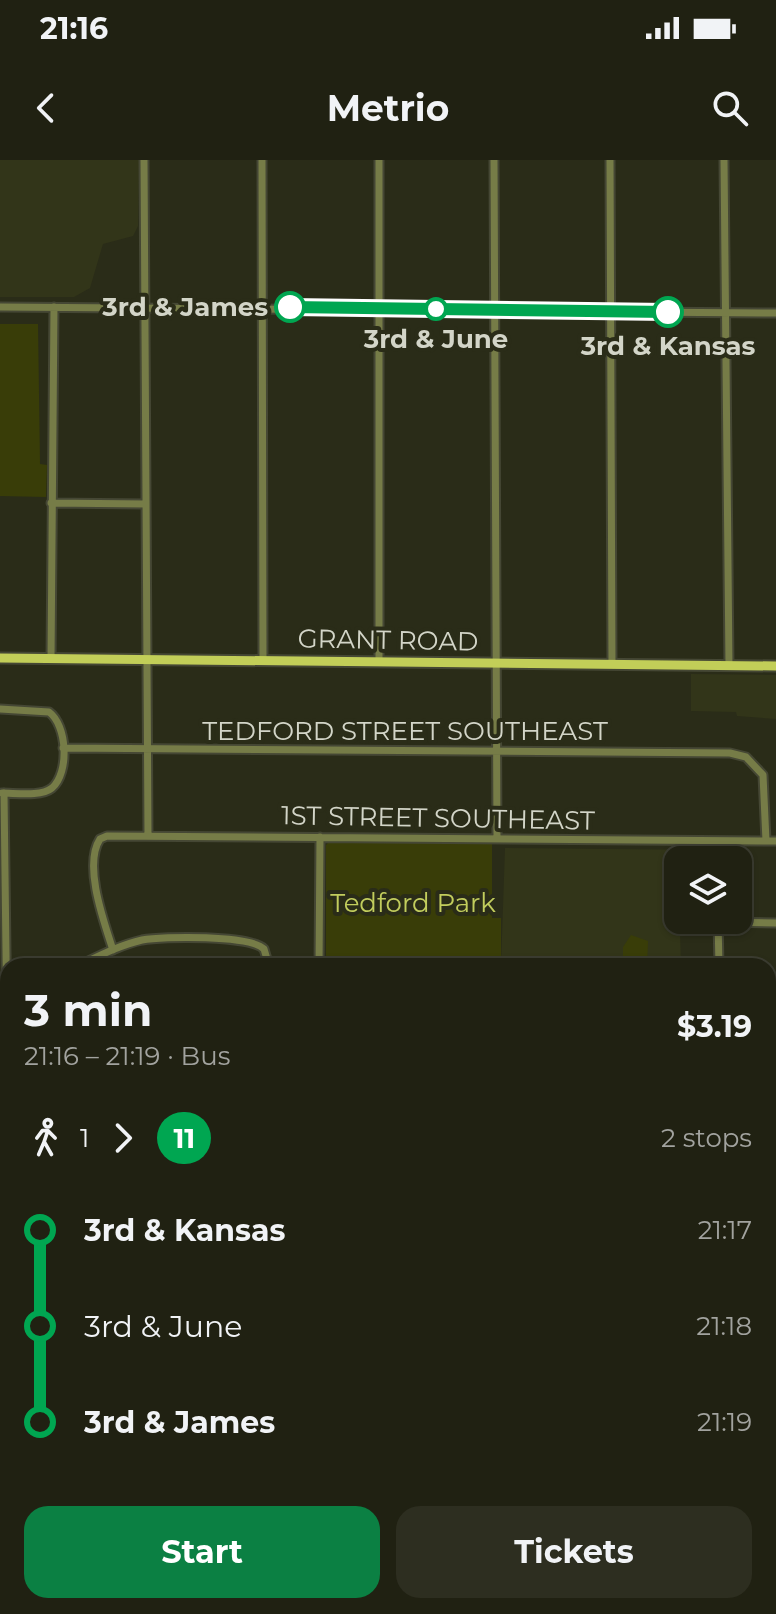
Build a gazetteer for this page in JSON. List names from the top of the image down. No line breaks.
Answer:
{"streets":{"main road":["GRANT ROAD"],"street":["TEDFORD STREET SOUTHEAST","1ST STREET SOUTHEAST"]},"crossings":[["TEDFORD STREET SOUTHEAST","1ST STREET SOUTHEAST"]],"parks":["Tedford Park"],"places":["3rd & James","3rd & June","3rd & Kansas"],"lines":["bus line 11"],"page":{"status":"21:16","header":"Metrio","heading":["3 min","21:16 – 21:19 · Bus","$3.19"],"legs":["1","11","2 stops"],"list":[{"name":"3rd & Kansas","value":"21:17"},{"name":"3rd & June","value":"21:18"},{"name":"3rd & James","value":"21:19"}],"buttons":["Start","Tickets"]}}
